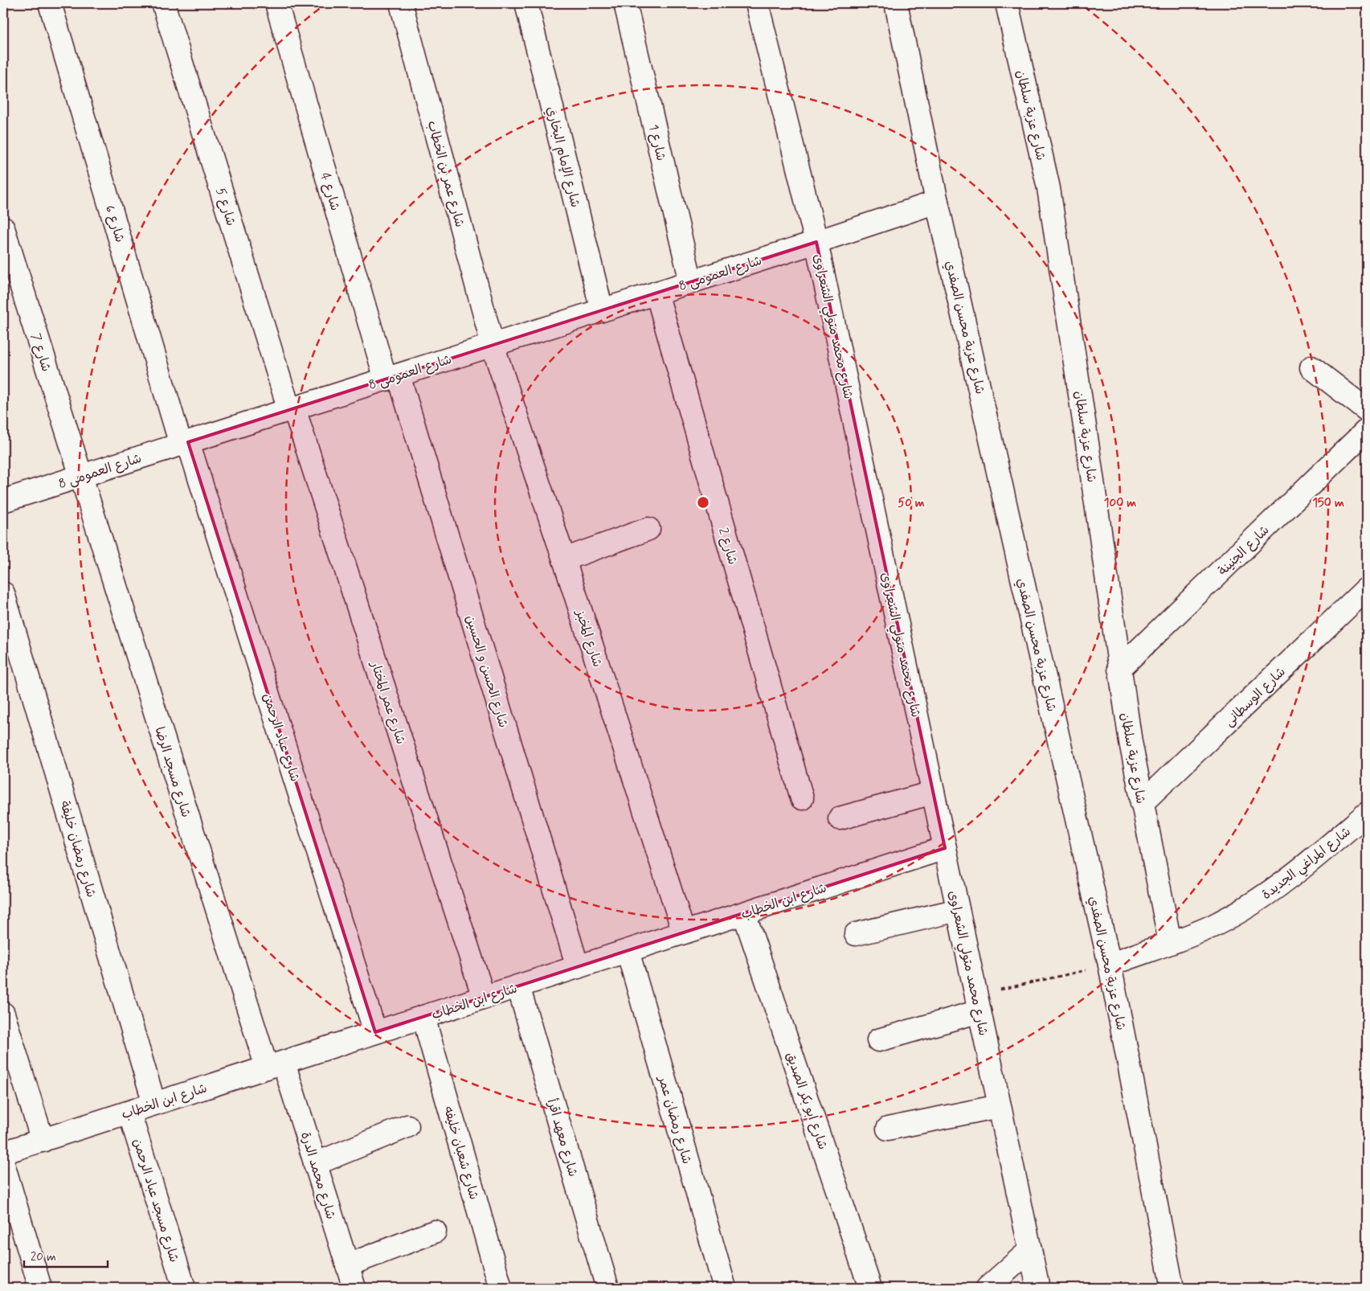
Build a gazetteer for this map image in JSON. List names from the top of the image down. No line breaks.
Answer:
{"streets":{"street":["شارع عزبة سلطان","شارع 1","شارع الإمام البخاري","شارع عمر بن الخطاب","شارع 4","شارع 5","شارع 6","شارع العمومى 8","شارع محمد متولي الشعراوى","شارع عزبة محسن الصفدي","شارع 7","شارع 2","شارع الجنينة","شارع المخبز","شارع الحسن و الحسين","شارع الوسطانى","شارع عمر المختار","شارع عباد الرحمن","شارع مسجد الرضا","شارع رمضان خليفة","شارع المراغي الجديدة","شارع ابن الخطاب","شارع ابو بكر الصديق","شارع رمضان عمر","شارع معهد اقرأ","شارع شعبان خليفه","شارع محمد الدرة","شارع مسجد عباد الرحمن"]},"crossings":[["شارع عزبة سلطان","شارع الجنينة"],["شارع عزبة سلطان","شارع الوسطانى"],["شارع عزبة سلطان","شارع المراغي الجديدة"],["شارع 1","شارع العمومى 8"],["شارع الإمام البخاري","شارع العمومى 8"],["شارع عمر بن الخطاب","شارع العمومى 8"],["شارع عمر بن الخطاب","شارع المخبز"],["شارع 4","شارع العمومى 8"],["شارع 4","شارع الحسن و الحسين"],["شارع 5","شارع العمومى 8"],["شارع 5","شارع عمر المختار"],["شارع 6","شارع العمومى 8"],["شارع 6","شارع عباد الرحمن"],["شارع العمومى 8","شارع محمد متولي الشعراوى"],["شارع العمومى 8","شارع عزبة محسن الصفدي"],["شارع العمومى 8","شارع 7"],["شارع العمومى 8","شارع 2"],["شارع العمومى 8","شارع المخبز"],["شارع العمومى 8","شارع الحسن و الحسين"],["شارع العمومى 8","شارع عمر المختار"],["شارع العمومى 8","شارع عباد الرحمن"],["شارع العمومى 8","شارع مسجد الرضا"],["شارع محمد متولي الشعراوى","شارع ابن الخطاب"],["شارع عزبة محسن الصفدي","شارع المراغي الجديدة"],["شارع 7","شارع مسجد الرضا"],["شارع المخبز","شارع ابن الخطاب"],["شارع الحسن و الحسين","شارع ابن الخطاب"],["شارع عمر المختار","شارع ابن الخطاب"],["شارع عباد الرحمن","شارع ابن الخطاب"],["شارع مسجد الرضا","شارع ابن الخطاب"],["شارع مسجد الرضا","شارع محمد الدرة"],["شارع رمضان خليفة","شارع ابن الخطاب"],["شارع ابن الخطاب","شارع ابو بكر الصديق"],["شارع ابن الخطاب","شارع رمضان عمر"],["شارع ابن الخطاب","شارع معهد اقرأ"],["شارع ابن الخطاب","شارع شعبان خليفه"],["شارع ابن الخطاب","شارع محمد الدرة"],["شارع ابن الخطاب","شارع مسجد عباد الرحمن"]],"scale_bar":"20 m","rings":["50 m","100 m","150 m"]}
